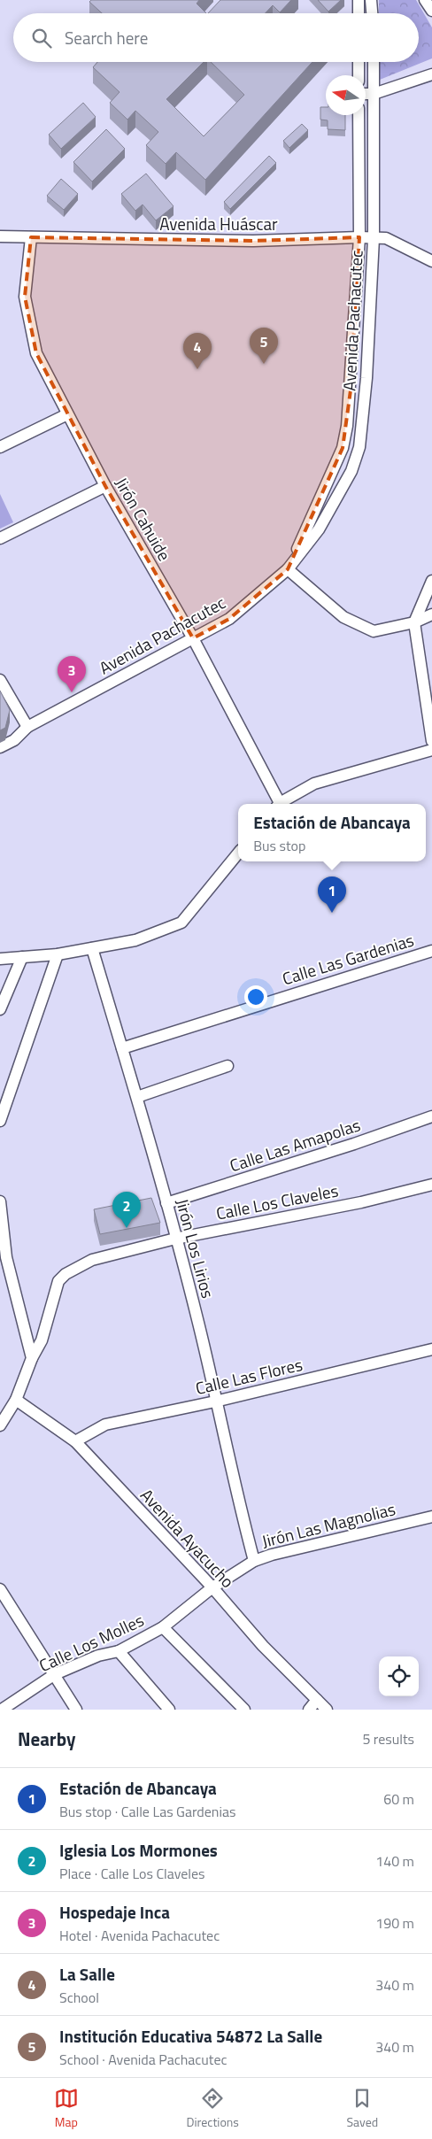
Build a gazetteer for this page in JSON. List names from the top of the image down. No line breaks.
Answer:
{"streets":{"street":["Avenida Huáscar","Avenida Pachacutec","Jirón Cahuide","Calle Las Gardenias","Calle Las Amapolas","Calle Los Claveles","Jirón Los Lirios","Calle Las Flores","Jirón Las Magnolias","Avenida Ayacucho","Calle Los Molles"]},"crossings":[["Avenida Huáscar","Avenida Pachacutec"],["Avenida Huáscar","Jirón Cahuide"],["Avenida Pachacutec","Jirón Cahuide"],["Calle Las Gardenias","Jirón Los Lirios"],["Calle Las Amapolas","Jirón Los Lirios"],["Calle Los Claveles","Jirón Los Lirios"],["Calle Los Claveles","Avenida Ayacucho"],["Jirón Los Lirios","Calle Las Flores"],["Jirón Los Lirios","Jirón Las Magnolias"],["Calle Las Flores","Avenida Ayacucho"],["Jirón Las Magnolias","Avenida Ayacucho"],["Jirón Las Magnolias","Calle Los Molles"],["Avenida Ayacucho","Calle Los Molles"]],"north":"left","page":{"search":"Search here","pins":["5","4","3","1","2"],"popup":["Estación de Abancaya","Bus stop"],"heading":["Nearby","5 results"],"list":[{"mark":"1","name":"Estación de Abancaya","note":"Bus stop · Calle Las Gardenias","value":"60 m"},{"mark":"2","name":"Iglesia Los Mormones","note":"Place · Calle Los Claveles","value":"140 m"},{"mark":"3","name":"Hospedaje Inca","note":"Hotel · Avenida Pachacutec","value":"190 m"},{"mark":"4","name":"La Salle","note":"School","value":"340 m"},{"mark":"5","name":"Institución Educativa 54872 La Salle","note":"School · Avenida Pachacutec","value":"340 m"}],"nav":["Map","Directions","Saved"]}}
